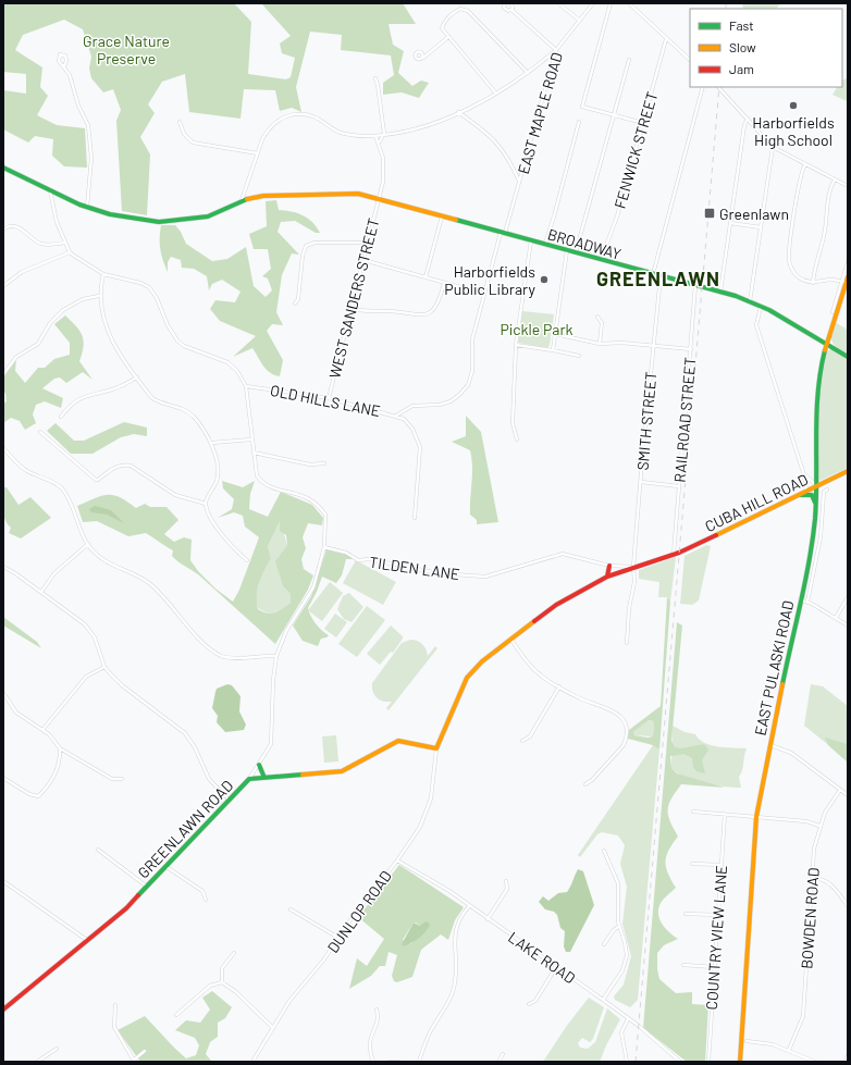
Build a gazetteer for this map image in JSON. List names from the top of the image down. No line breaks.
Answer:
{"streets":{"main road":["BROADWAY","CUBA HILL ROAD","EAST PULASKI ROAD","GREENLAWN ROAD"],"street":["EAST MAPLE ROAD","FENWICK STREET","WEST SANDERS STREET","OLD HILLS LANE","RAILROAD STREET","SMITH STREET","TILDEN LANE","DUNLOP ROAD","BOWDEN ROAD","COUNTRY VIEW LANE","LAKE ROAD"]},"crossings":[["EAST MAPLE ROAD","BROADWAY"],["EAST MAPLE ROAD","OLD HILLS LANE"],["FENWICK STREET","BROADWAY"],["BROADWAY","WEST SANDERS STREET"],["BROADWAY","RAILROAD STREET"],["BROADWAY","SMITH STREET"],["BROADWAY","EAST PULASKI ROAD"],["WEST SANDERS STREET","OLD HILLS LANE"],["RAILROAD STREET","CUBA HILL ROAD"],["SMITH STREET","TILDEN LANE"],["CUBA HILL ROAD","EAST PULASKI ROAD"],["GREENLAWN ROAD","DUNLOP ROAD"],["DUNLOP ROAD","LAKE ROAD"]],"districts":["GREENLAWN"],"parks":["Grace Nature Preserve","Pickle Park"],"places":{"other":["Harborfields High School","Harborfields Public Library"],"transit":["Greenlawn"]},"legend":["Fast","Slow","Jam"]}
